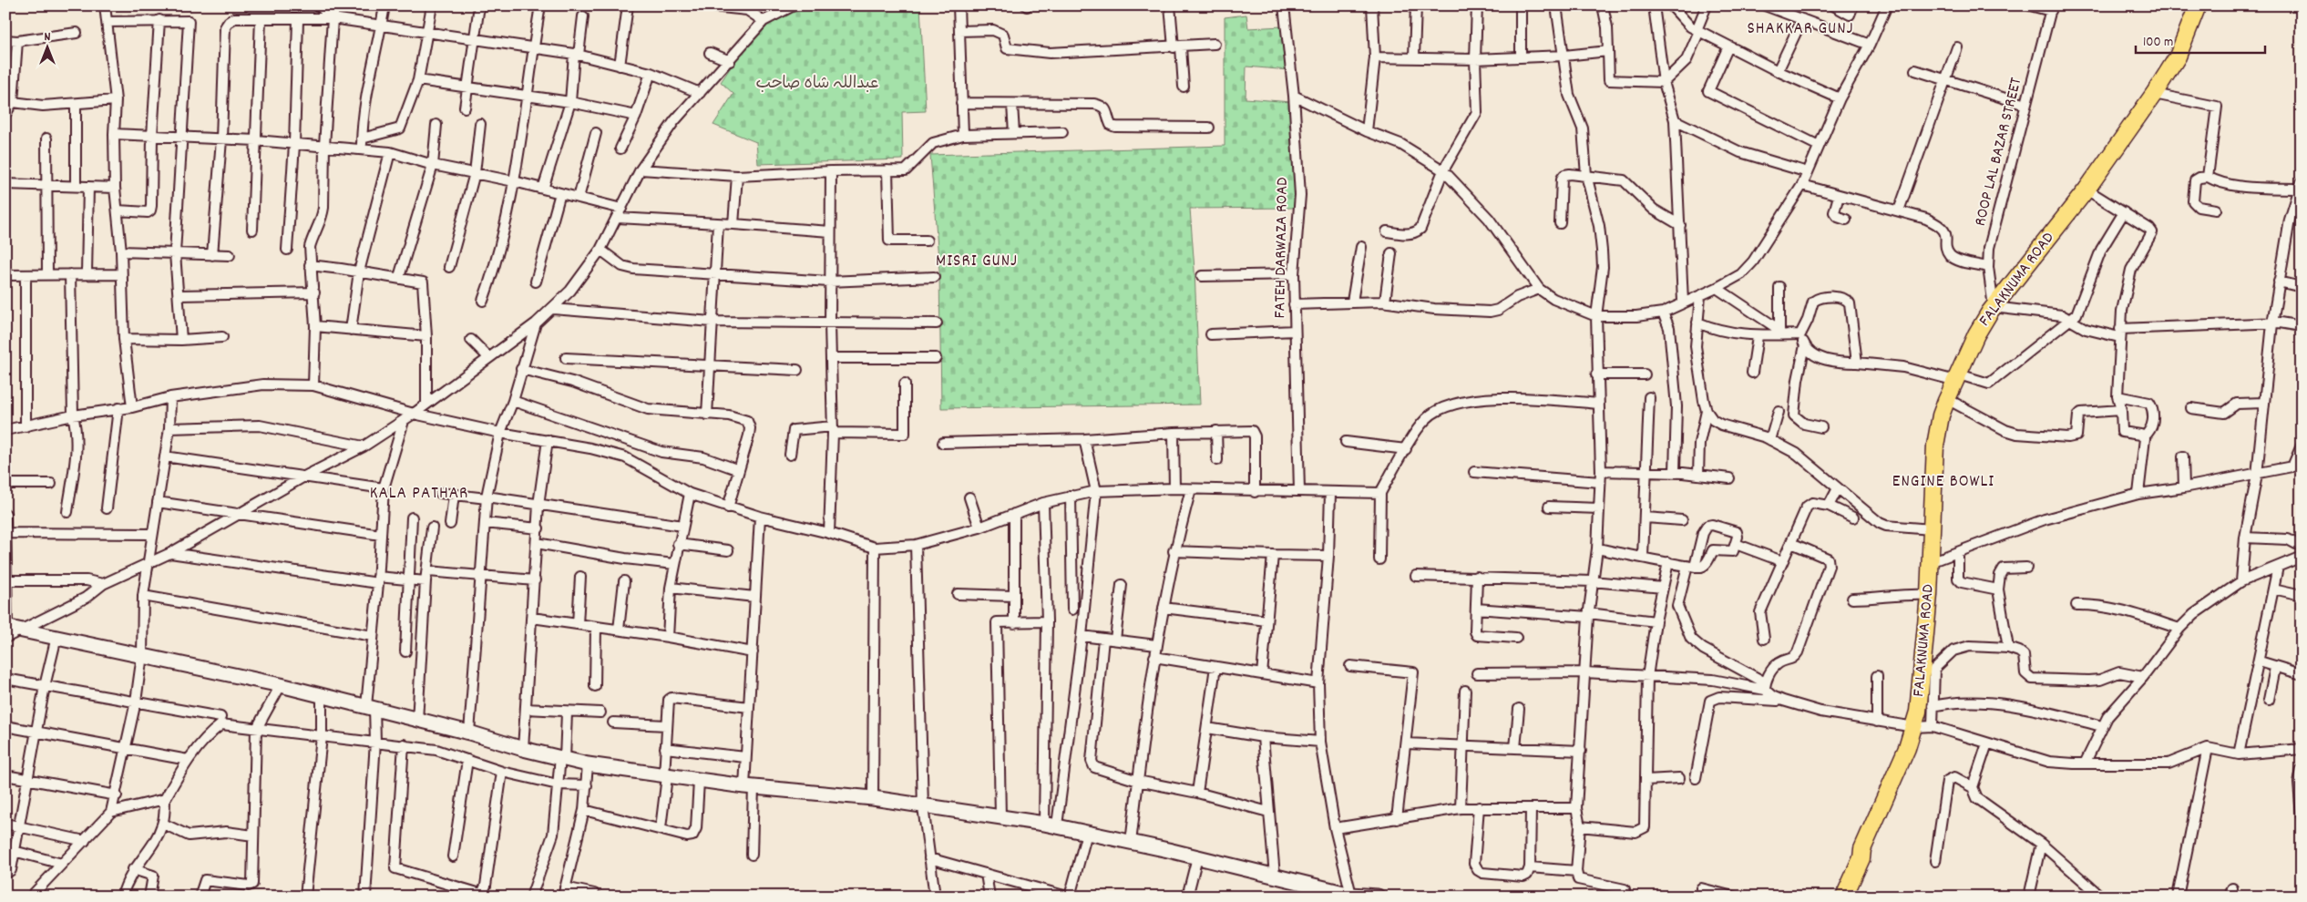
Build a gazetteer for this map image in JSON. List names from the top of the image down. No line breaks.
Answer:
{"streets":{"highway":["FALAKNUMA ROAD"],"street":["ROOP LAL BAZAR STREET","FATEH DARWAZA ROAD"]},"crossings":[["ROOP LAL BAZAR STREET","FALAKNUMA ROAD"]],"districts":["SHAKKAR GUNJ","MISRI GUNJ","ENGINE BOWLI","KALA PATHAR"],"parks":["عبداللہ شاہ صاحب"],"scale_bar":"100 m","north":"top"}
